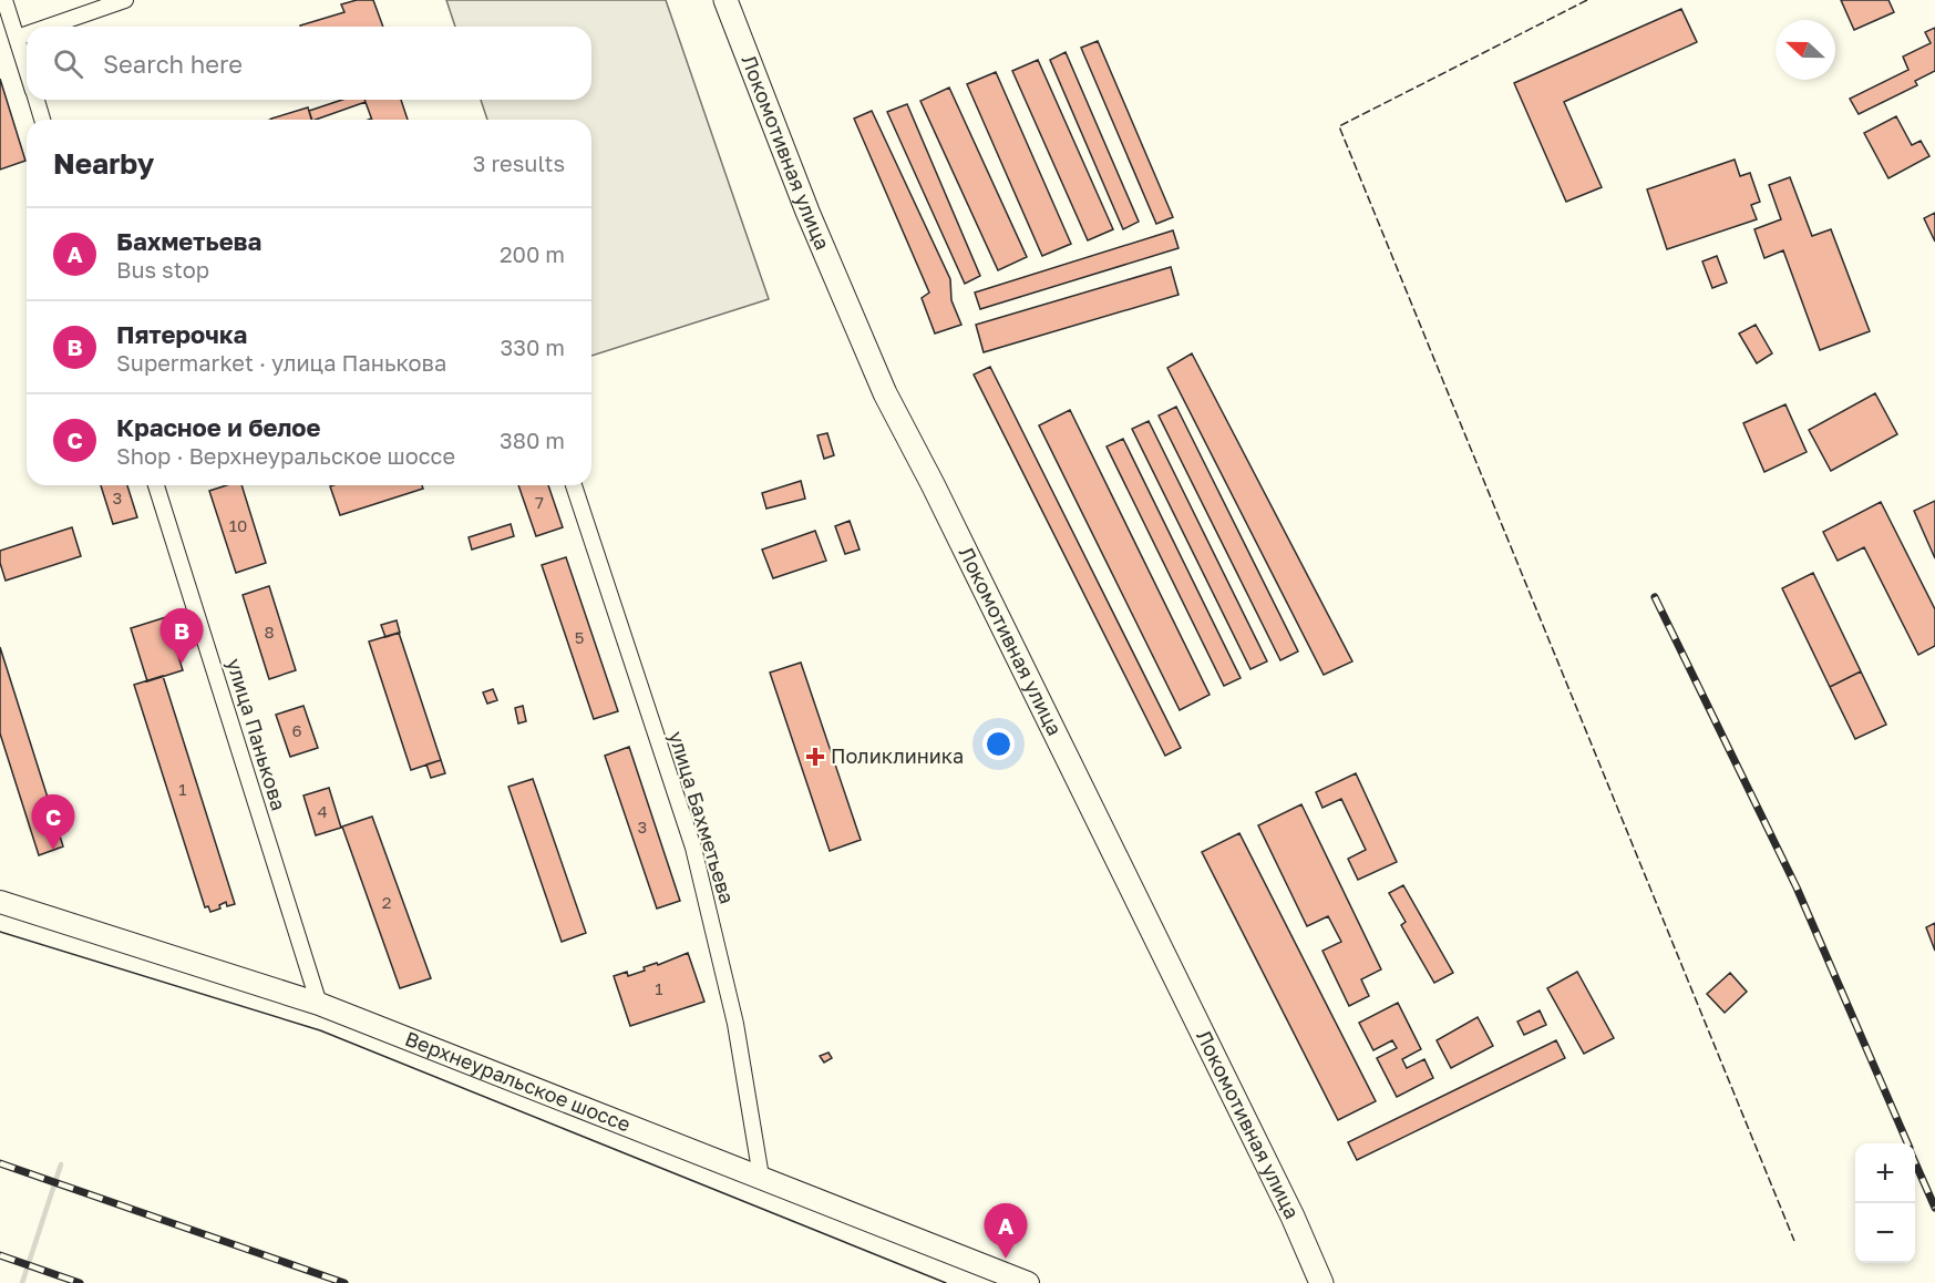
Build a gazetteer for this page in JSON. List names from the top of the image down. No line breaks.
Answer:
{"streets":{"main road":["Локомотивная улица","Верхнеуральское шоссе"],"street":["улица Панькова","улица Бахметьева"]},"crossings":[["улица Панькова","Верхнеуральское шоссе"],["улица Бахметьева","Верхнеуральское шоссе"]],"places":{"health":["Поликлиника"]},"house_numbers":["3","7","10","8","5","6","1","4","3","2","1"],"north":"left","page":{"search":"Search here","heading":["Nearby","3 results"],"list":[{"mark":"A","name":"Бахметьева","note":"Bus stop","value":"200 m"},{"mark":"B","name":"Пятерочка","note":"Supermarket · улица Панькова","value":"330 m"},{"mark":"C","name":"Красное и белое","note":"Shop · Верхнеуральское шоссе","value":"380 m"}],"pins":["B","C","A"],"map_buttons":["+","−"]}}
